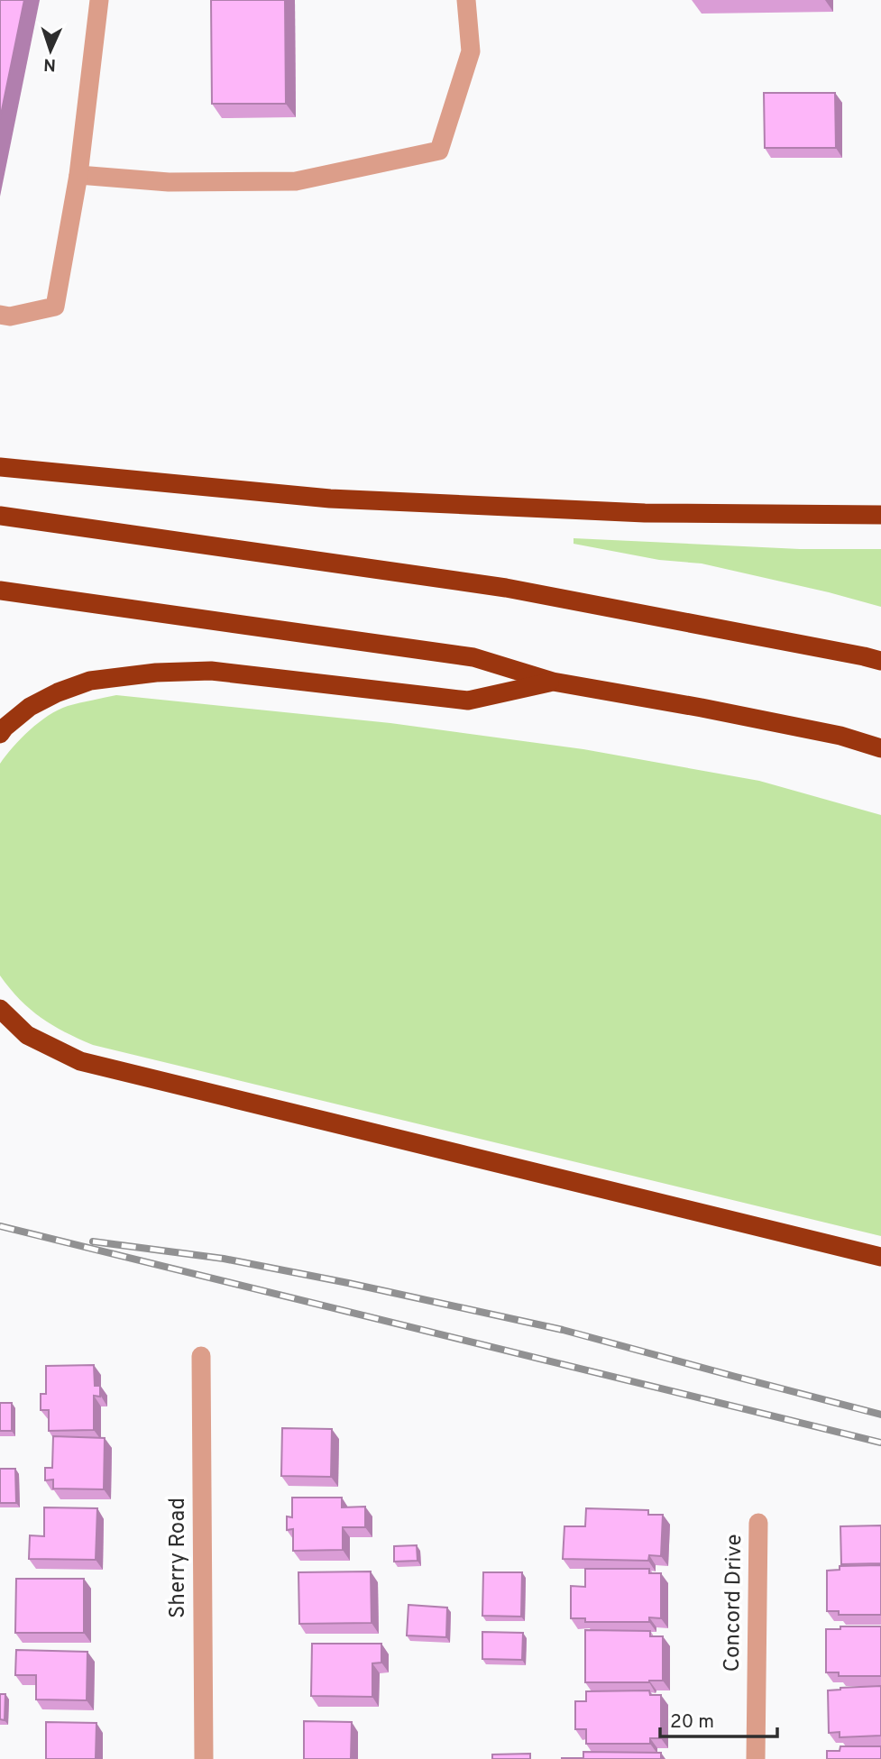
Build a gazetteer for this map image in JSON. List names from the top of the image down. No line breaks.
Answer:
{"streets":{"street":["Sherry Road","Concord Drive"]},"scale_bar":"20 m","north":"bottom"}
